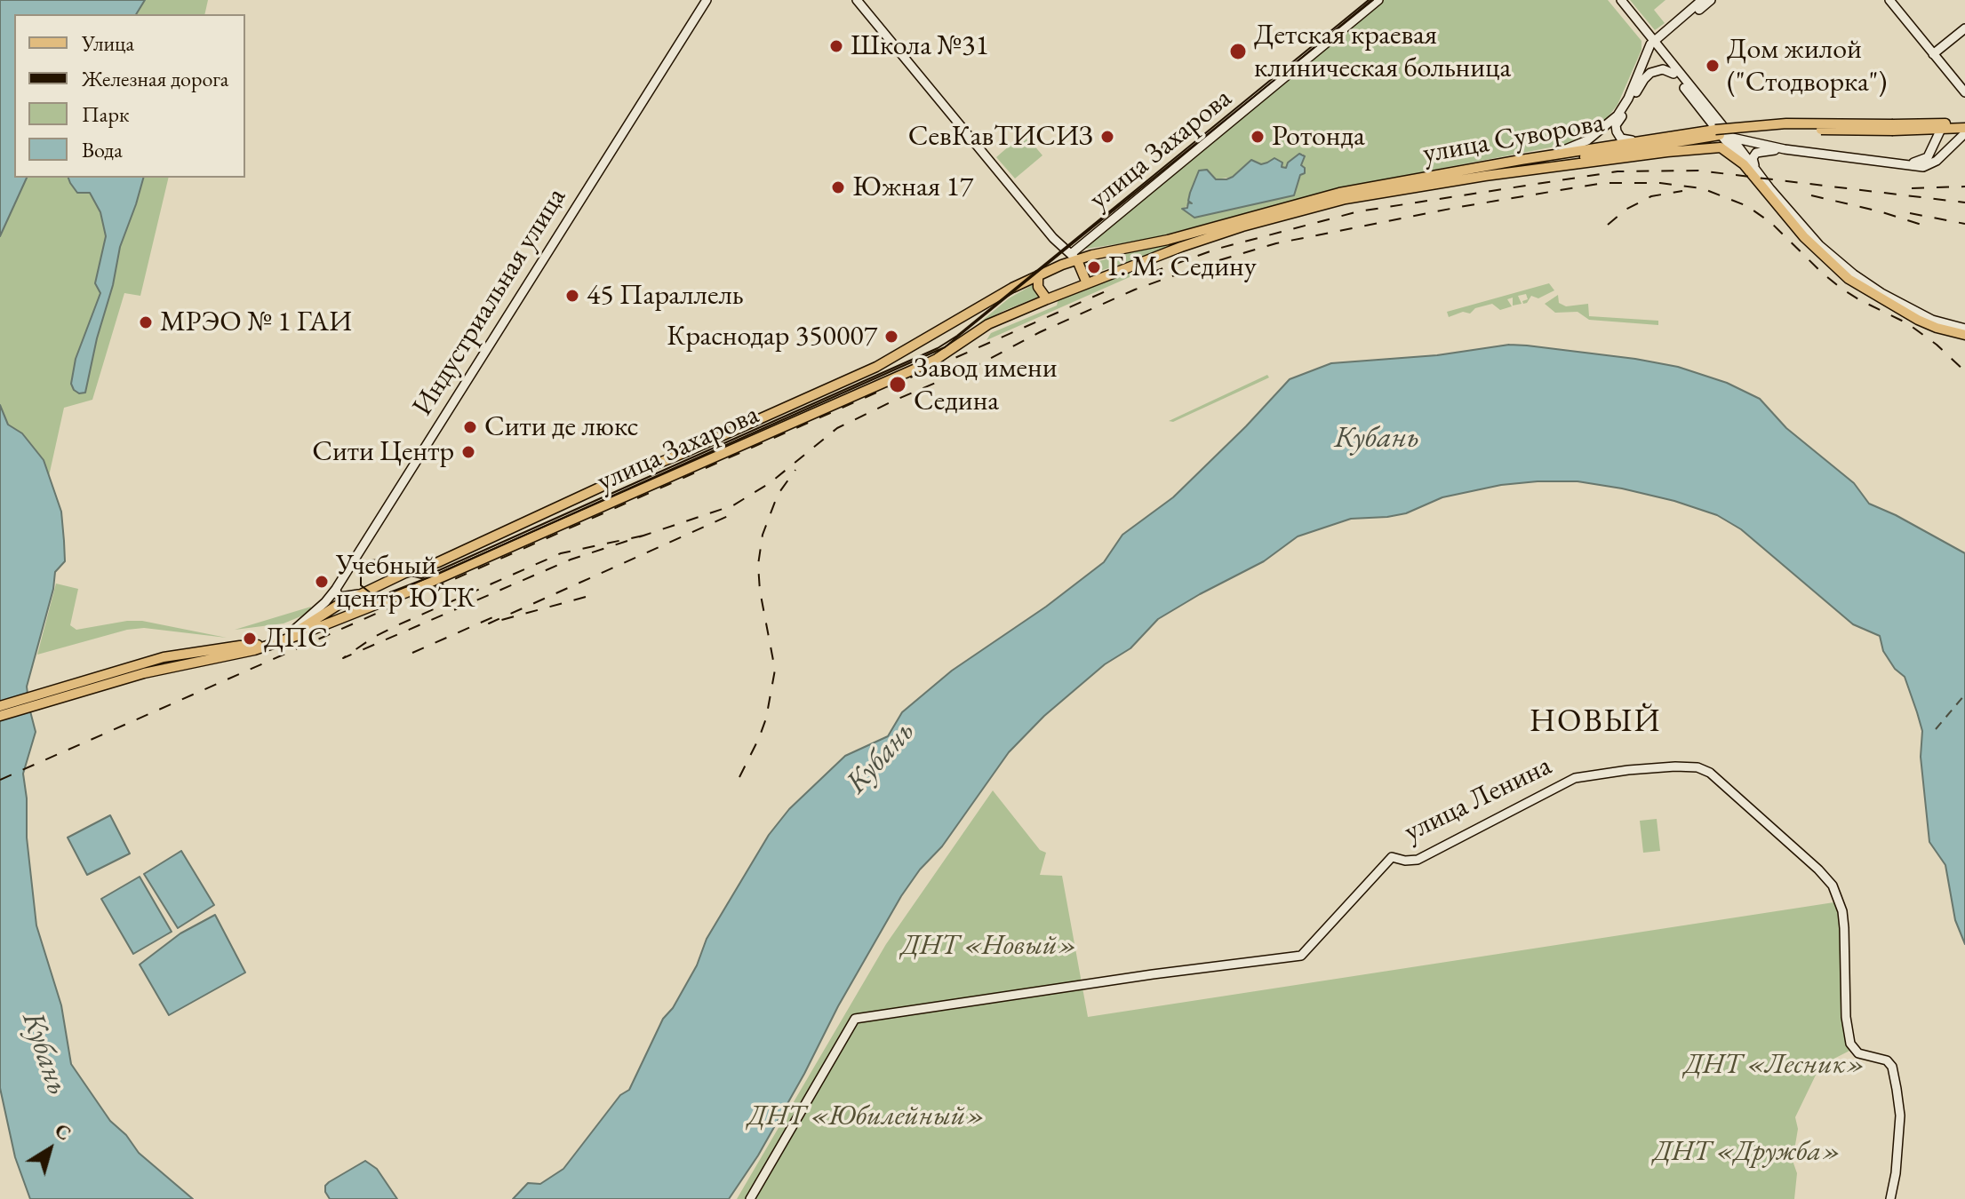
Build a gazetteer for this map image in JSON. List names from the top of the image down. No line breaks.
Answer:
{"streets":{"main road":["улица Суворова","улица Захарова"],"street":["Индустриальная улица","улица Ленина"]},"crossings":[["улица Суворова","улица Захарова"],["улица Захарова","Индустриальная улица"]],"districts":["НОВЫЙ"],"water":["Кубань"],"parks":["ДНТ «Новый»","ДНТ «Лесник»","ДНТ «Юбилейный»","ДНТ «Дружба»"],"places":["Школа №31","Детская краевая клиническая больница","Дом жилой (\"Стодворка\")","СевКавТИСИЗ","Ротонда","Южная 17","Г. М. Седину","45 Параллель","МРЭО № 1 ГАИ","Краснодар 350007","Завод имени Седина","Сити де люкс","Сити Центр","Учебный центр ЮТК","ДПС"],"legend":["Улица","Железная дорога","Парк","Вода"],"north":"top right"}
